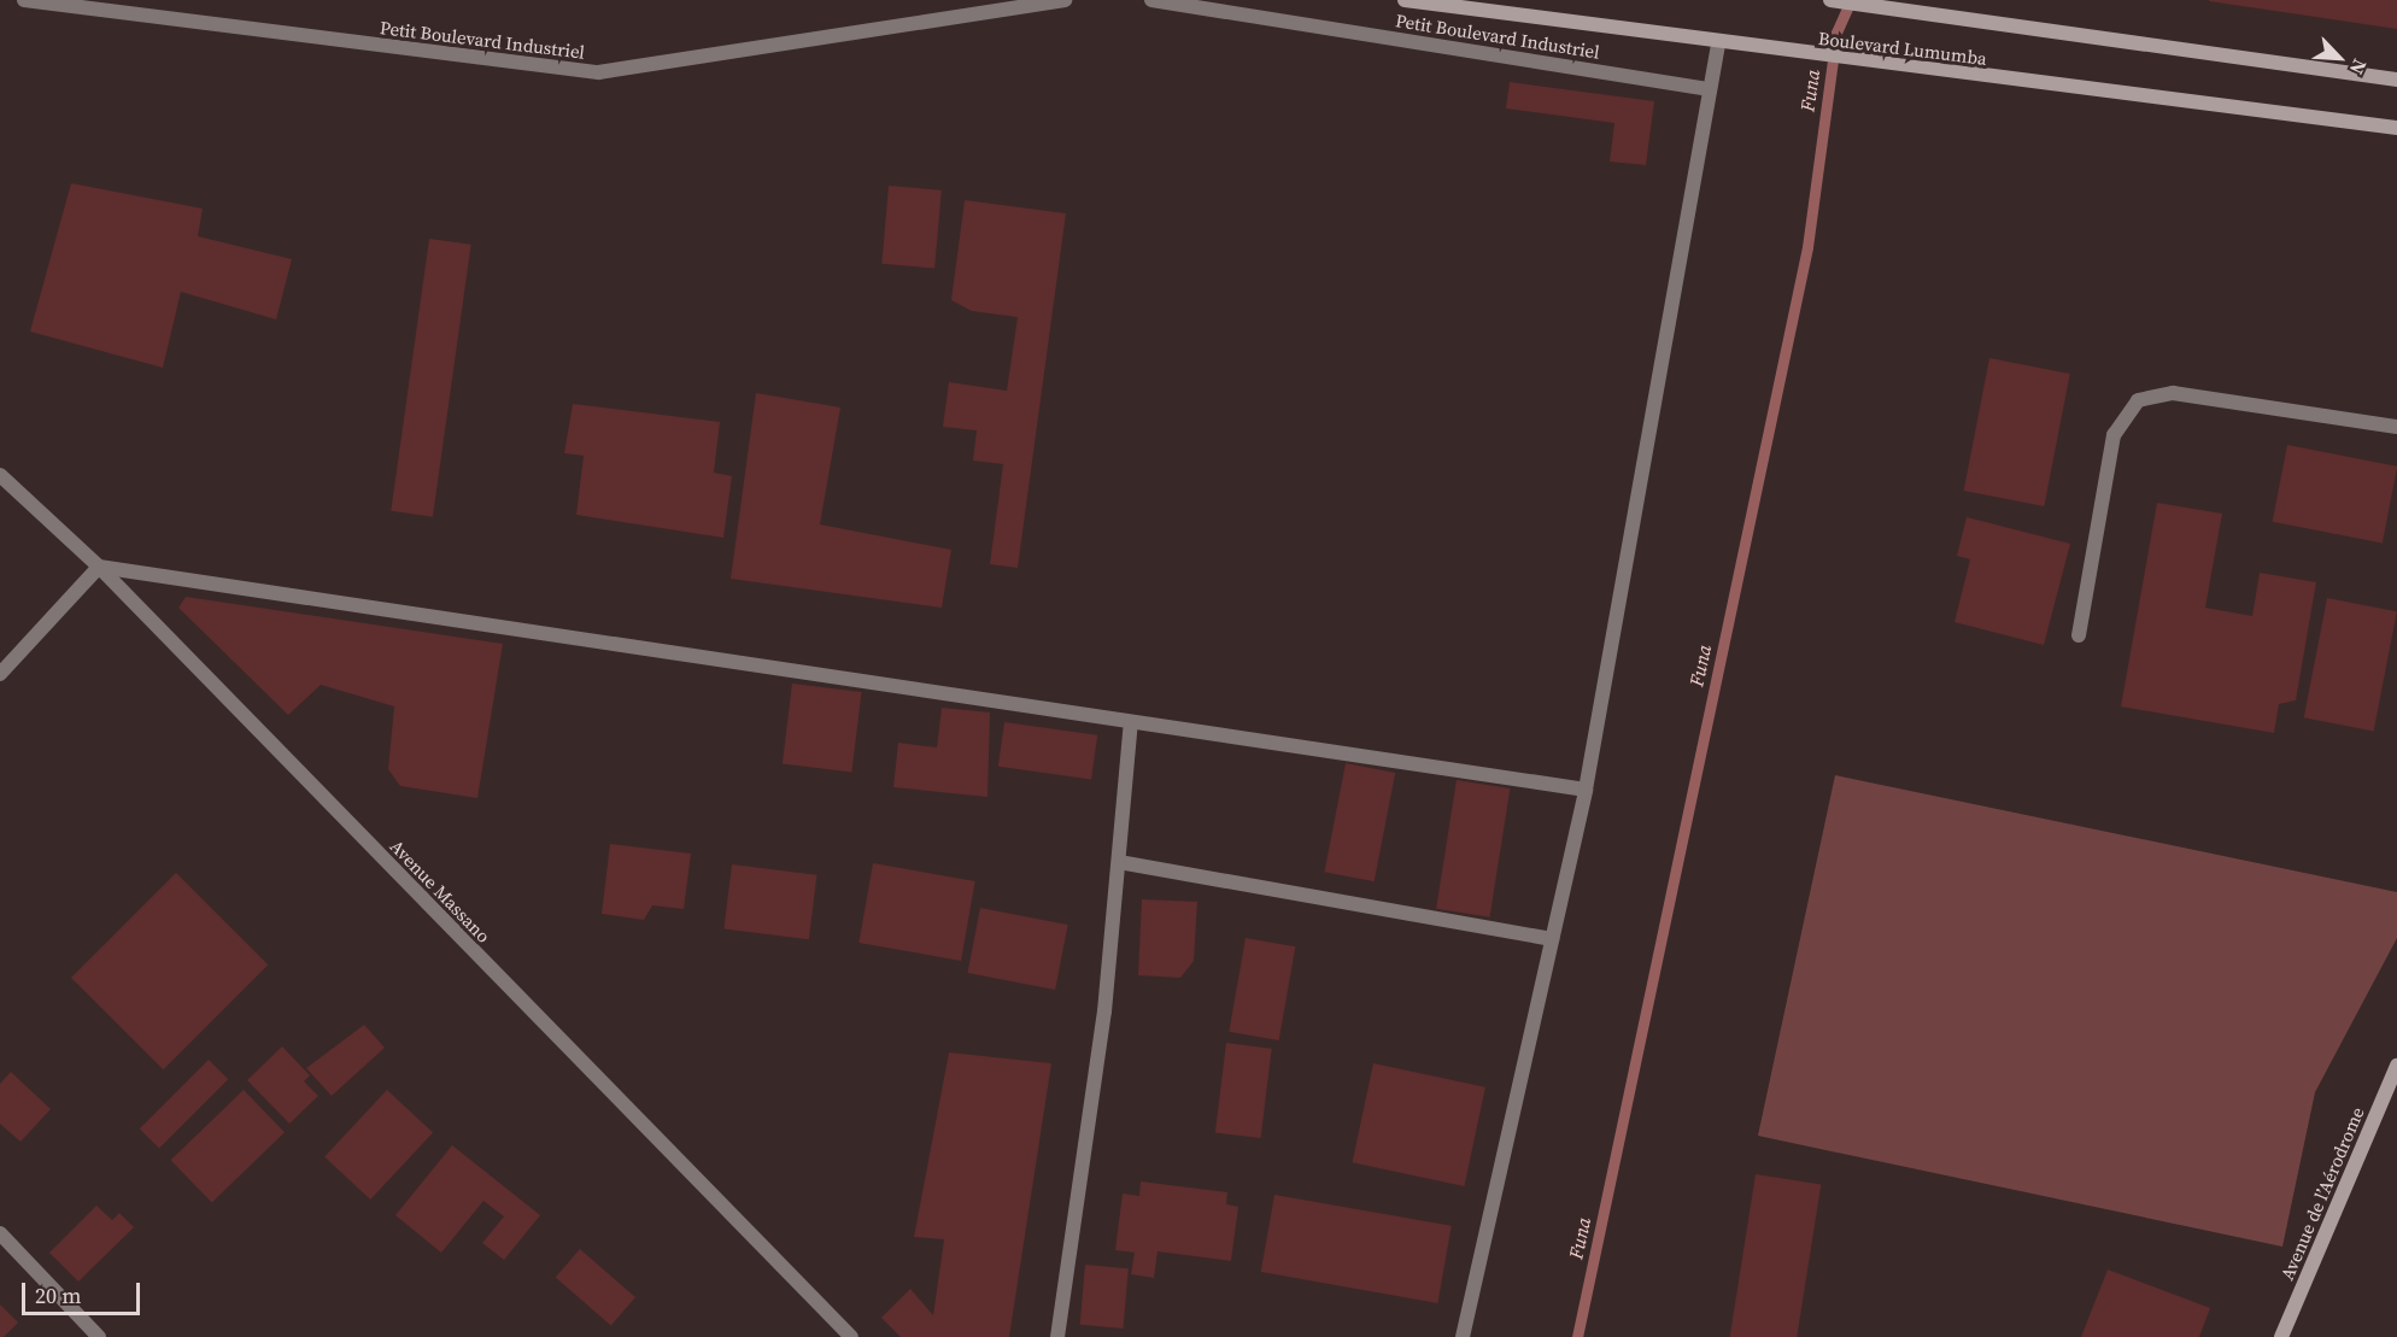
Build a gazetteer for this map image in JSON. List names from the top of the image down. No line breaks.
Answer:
{"streets":{"main road":["Boulevard Lumumba","Avenue de l’Aérodrome"],"street":["Petit Boulevard Industriel","Avenue Massano"]},"water":["Funa"],"scale_bar":"20 m","north":"bottom right"}
